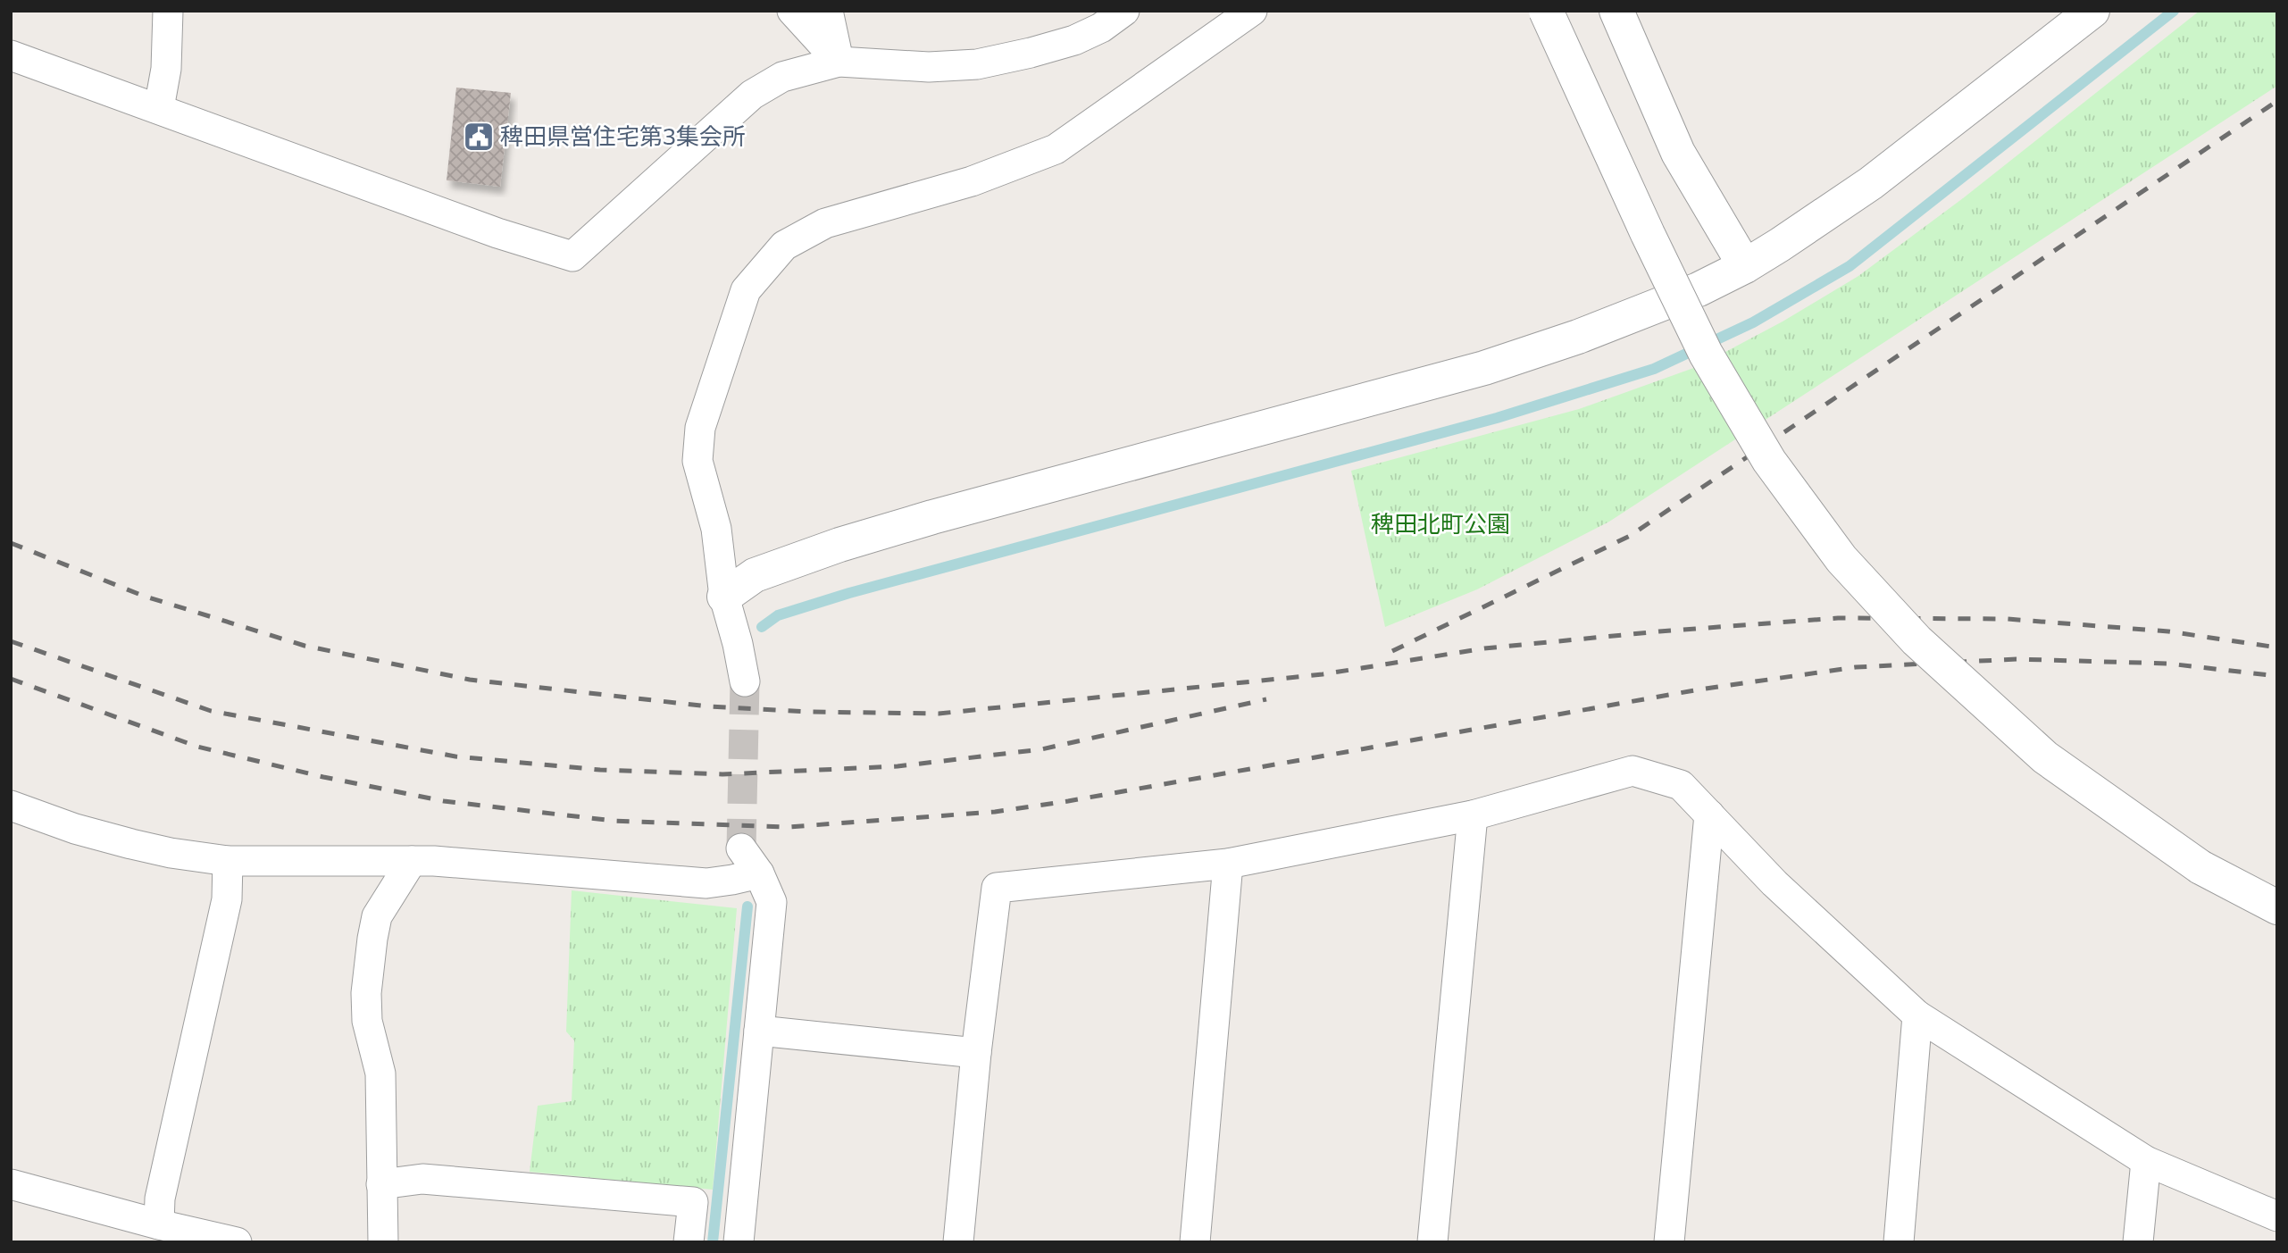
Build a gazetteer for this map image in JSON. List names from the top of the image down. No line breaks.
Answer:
{"parks":["稗田北町公園"],"places":{"public building":["稗田県営住宅第3集会所"]}}
